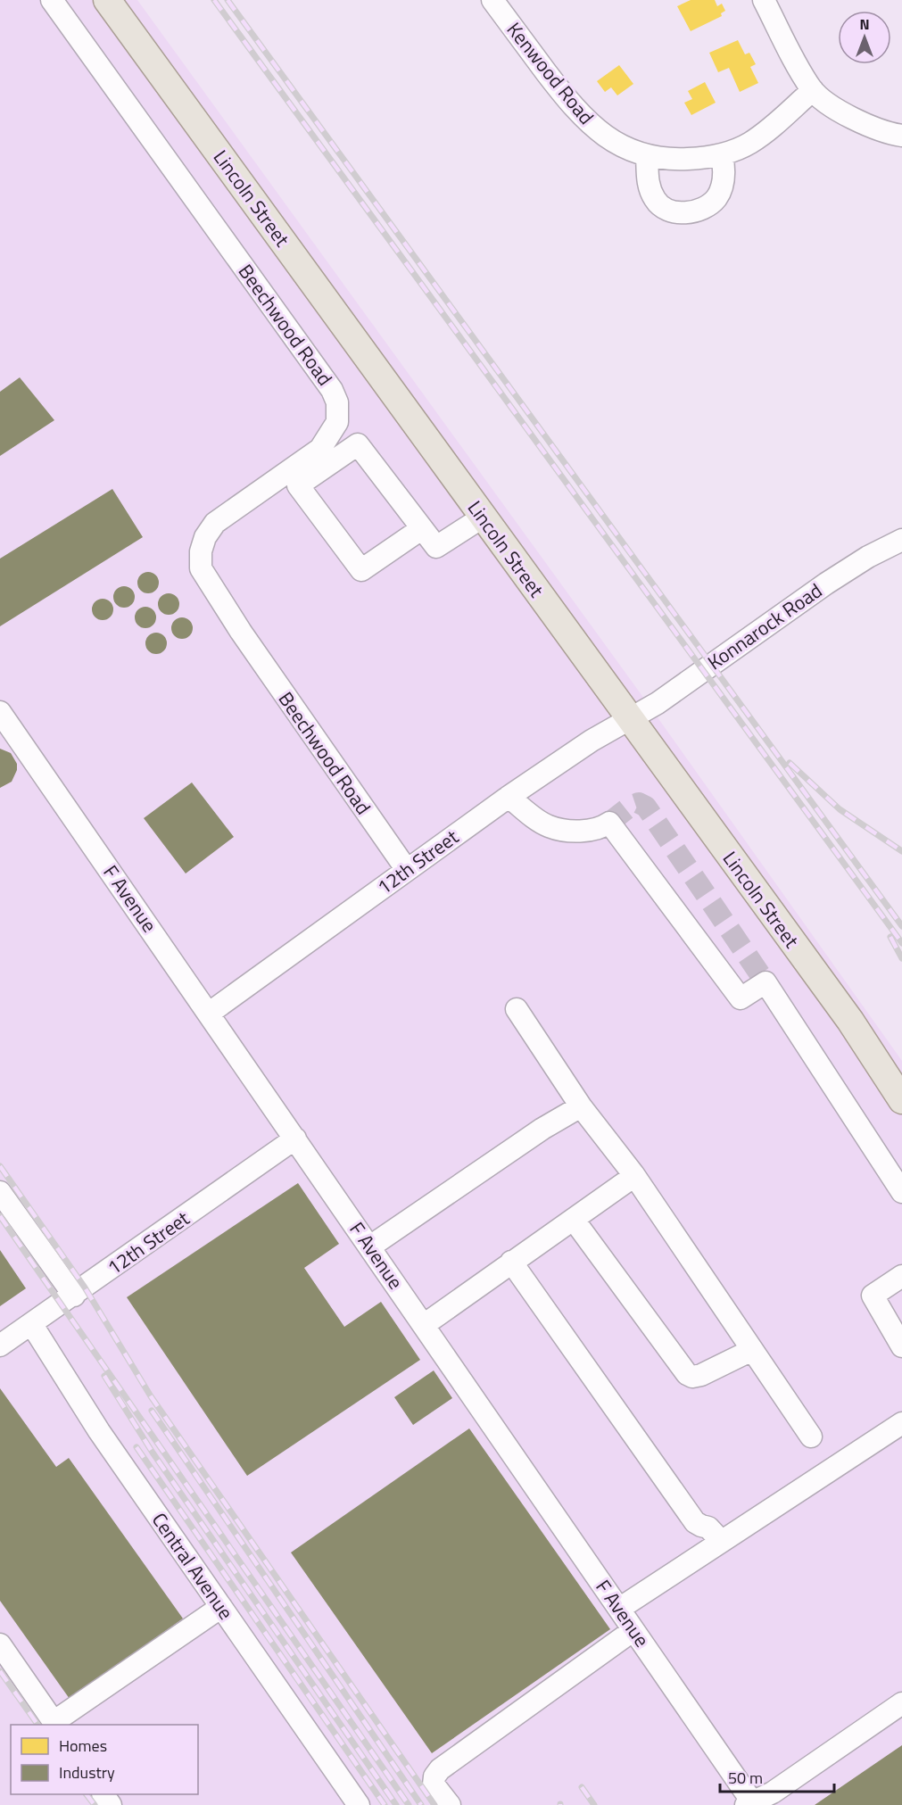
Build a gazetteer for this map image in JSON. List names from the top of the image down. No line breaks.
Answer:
{"streets":{"main road":["Lincoln Street"],"street":["Kenwood Road","Beechwood Road","Konnarock Road","12th Street","F Avenue","Central Avenue"]},"crossings":[["Lincoln Street","Konnarock Road"],["Lincoln Street","12th Street"],["Beechwood Road","12th Street"],["Konnarock Road","12th Street"],["12th Street","F Avenue"],["12th Street","Central Avenue"]],"legend":["Homes","Industry"],"scale_bar":"50 m","north":"top"}
